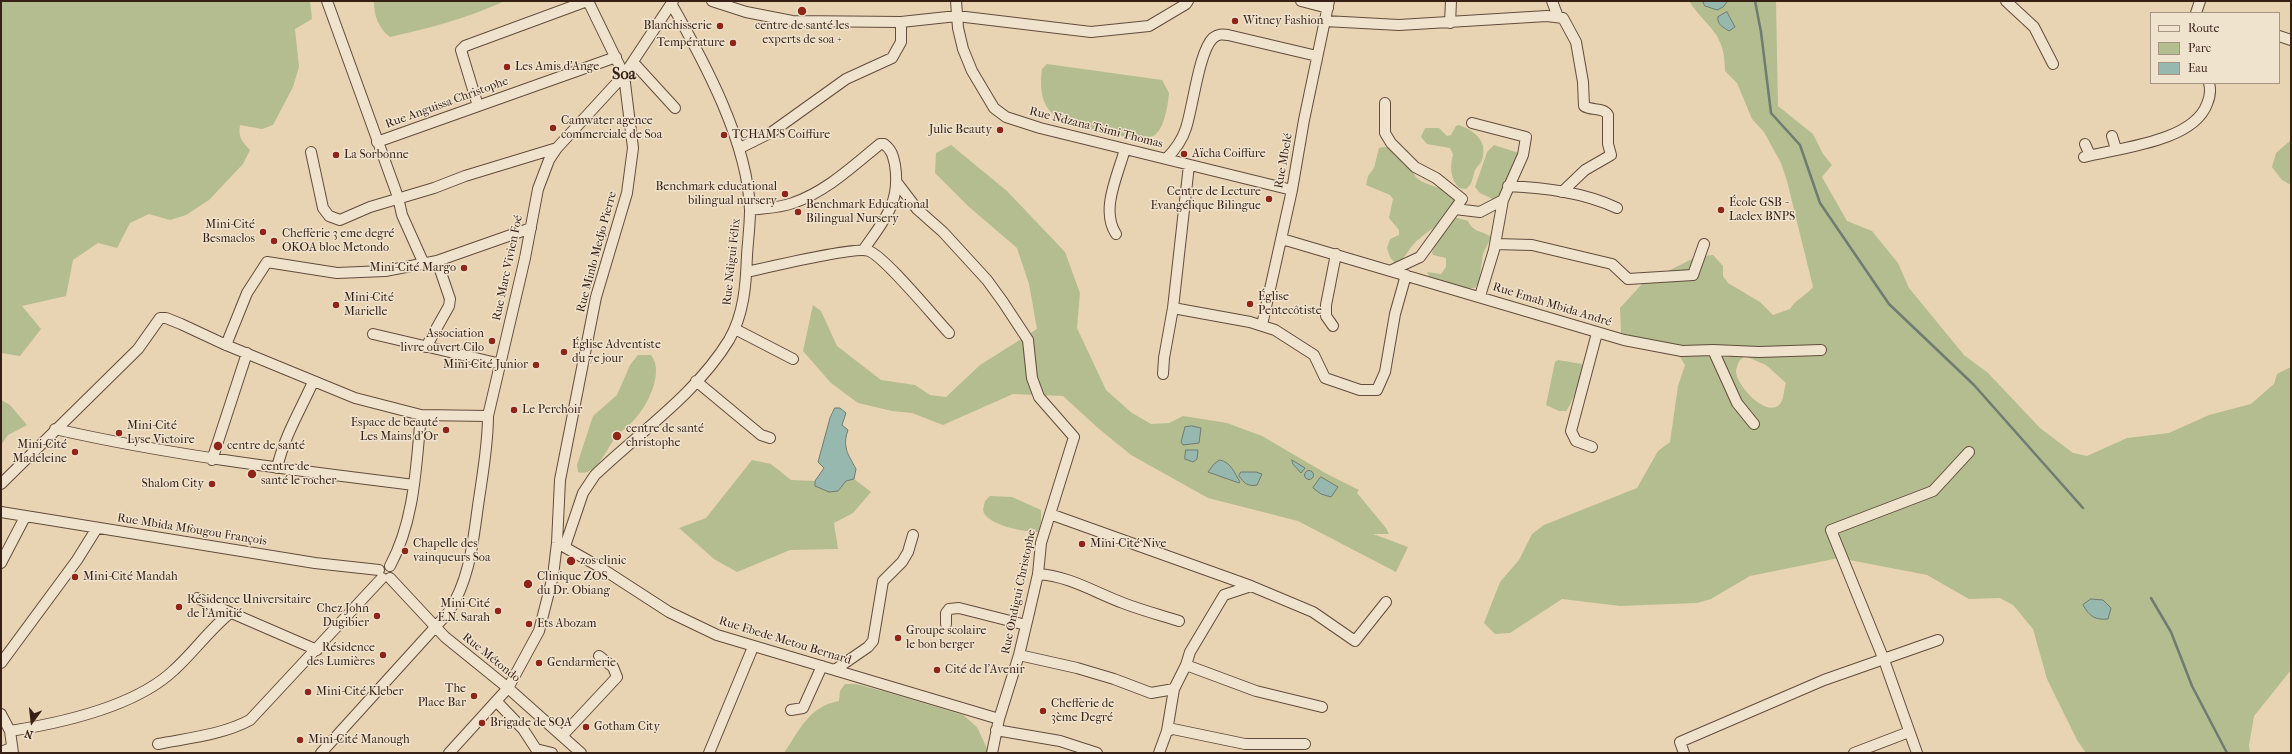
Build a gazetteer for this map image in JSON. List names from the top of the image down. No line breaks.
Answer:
{"streets":{"street":["Rue Anguissa Christophe","Rue Ndzana Tsimi Thomas","Rue Mbelé","Rue Minlo Medjo Pierre","Rue Ndigui Félix","Rue Marc Vivien Foé","Rue Emah Mbida André","Rue Mbida Mfougou François","Rue Ondigui Christophe","Rue Ebede Metou Bernard","Rue Métondo"]},"crossings":[["Rue Anguissa Christophe","Rue Minlo Medjo Pierre"],["Rue Ndzana Tsimi Thomas","Rue Mbelé"],["Rue Mbelé","Rue Emah Mbida André"],["Rue Minlo Medjo Pierre","Rue Ndigui Félix"],["Rue Minlo Medjo Pierre","Rue Marc Vivien Foé"],["Rue Minlo Medjo Pierre","Rue Ebede Metou Bernard"],["Rue Minlo Medjo Pierre","Rue Métondo"],["Rue Ndigui Félix","Rue Marc Vivien Foé"],["Rue Ndigui Félix","Rue Ebede Metou Bernard"],["Rue Marc Vivien Foé","Rue Métondo"],["Rue Mbida Mfougou François","Rue Métondo"],["Rue Ondigui Christophe","Rue Ebede Metou Bernard"]],"districts":["Soa"],"places":["centre de santé les experts de soa +","Witney Fashion","Blanchisserie","Température","Les Amis d'Ange","Camwater agence commerciale de Soa","Julie Beauty","TCHAM'S Coiffure","Aïcha Coiffure","La Sorbonne","Benchmark educational bilingual nursery","Centre de Lecture Evangélique Bilingue","École GSB - Laclex BNPS","Benchmark Educational Bilingual Nursery","Mini-Cité Besmaclos","Chefferie 3 eme degré OKOA bloc Metondo","Mini-Cité Margo","Église Pentecôtiste","Mini-Cité Marielle","Association livre ouvert Cilo","Église Adventiste du 7e jour","Mini-Cité Junior","Le Perchoir","Espace de beauté Les Mains d'Or","Mini-Cité Lyse Victoire","centre de santé christophe","centre de santé","Mini-Cité Madeleine","centre de santé le rocher","Shalom City","Mini-Cité Nive","Chapelle des vainqueurs Soa","zos clinic","Mini-Cité Mandah","Clinique ZOS du Dr. Obiang","Résidence Universitaire de l'Amitié","Mini-Cité E.N. Sarah","Chez John Dugibier","Ets Abozam","Groupe scolaire le bon berger","Résidence des Lumières","Gendarmerie","Cité de l'Avenir","Mini-Cité Kleber","The Place Bar","Chefferie de 3ème Degré","Brigade de SOA","Gotham City","Mini-Cité Manough"],"legend":["Route","Parc","Eau"],"north":"bottom"}
